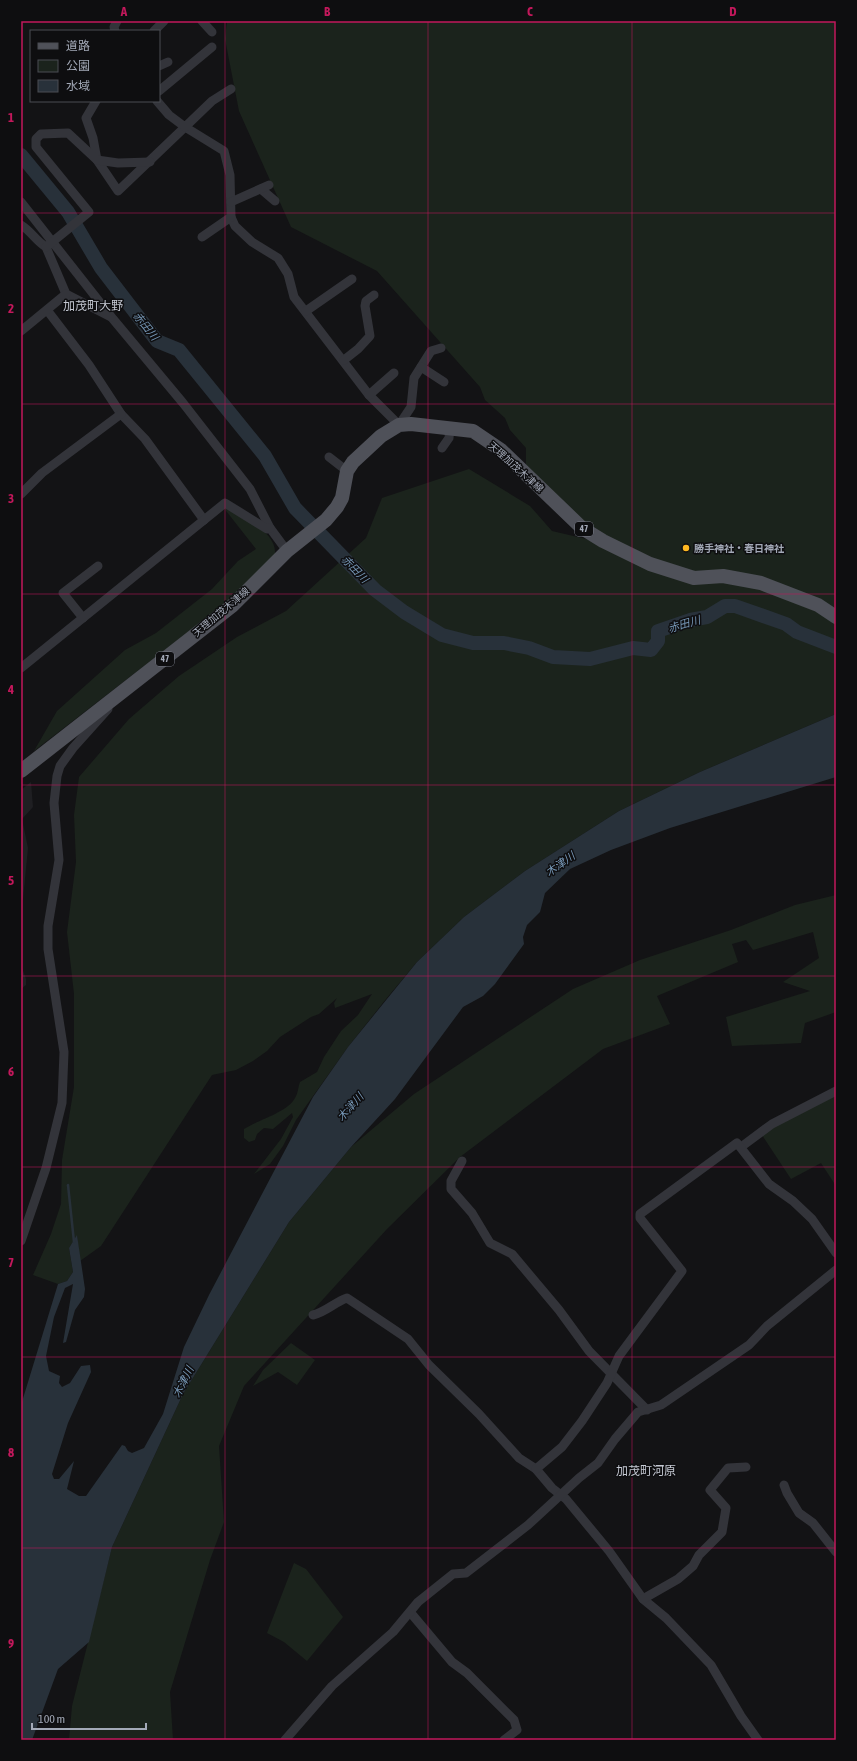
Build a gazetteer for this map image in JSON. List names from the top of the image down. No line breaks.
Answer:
{"streets":{"main road":["天理加茂木津線","47"]},"districts":["加茂町大野","加茂町河原"],"water":["赤田川","木津川"],"places":["勝手神社・春日神社"],"legend":["道路","公園","水域"],"scale_bar":"100 m","grid":{"columns":["A","B","C","D"],"rows":["1","2","3","4","5","6","7","8","9"]}}
